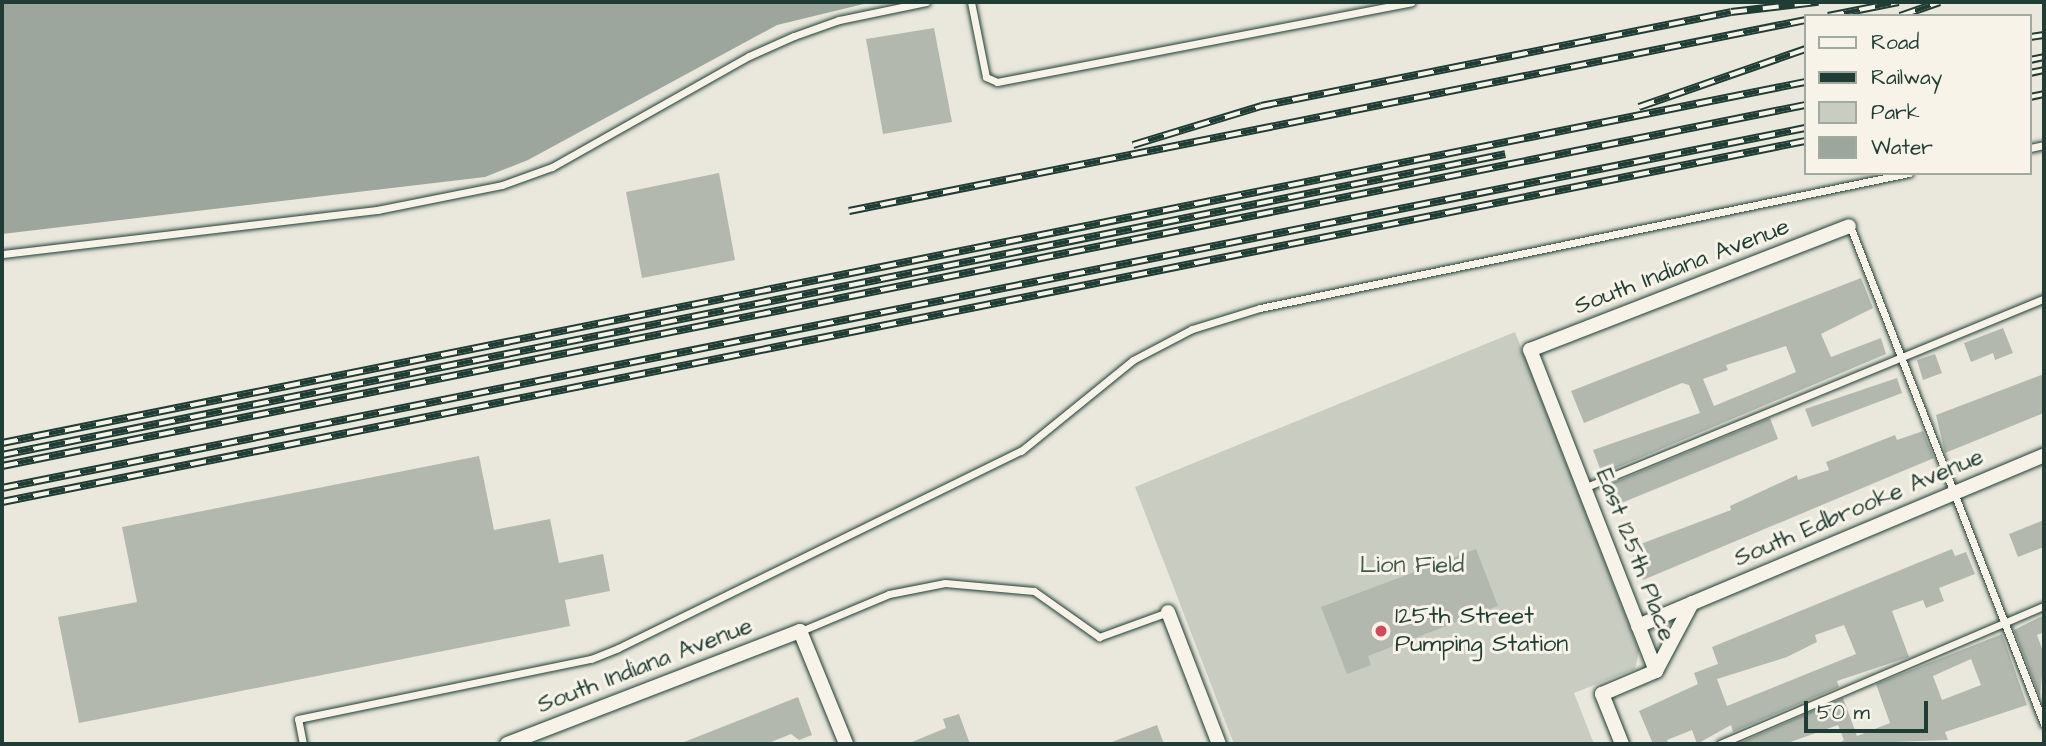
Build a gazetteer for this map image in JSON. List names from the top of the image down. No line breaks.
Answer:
{"streets":{"street":["South Indiana Avenue","South Edbrooke Avenue","East 125th Place"]},"crossings":[["South Indiana Avenue","East 125th Place"],["South Edbrooke Avenue","East 125th Place"]],"parks":["Lion Field"],"places":["125th Street Pumping Station"],"legend":["Road","Railway","Park","Water"],"scale_bar":"50 m"}
